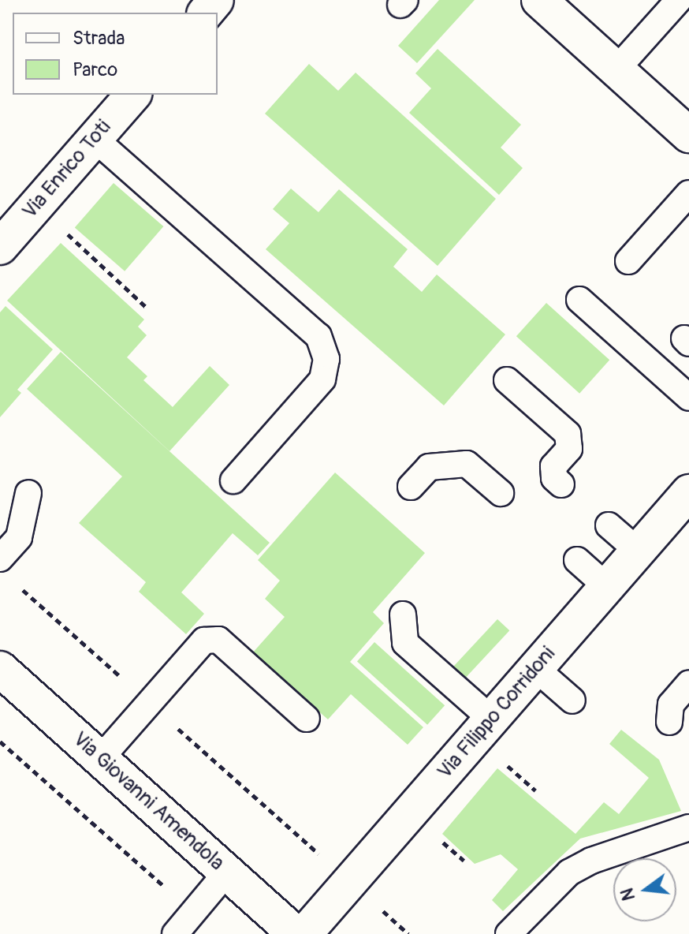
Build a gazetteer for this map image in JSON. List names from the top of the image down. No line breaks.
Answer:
{"streets":{"street":["Via Enrico Toti","Via Filippo Corridoni","Via Giovanni Amendola"]},"legend":["Strada","Parco"],"north":"left"}
